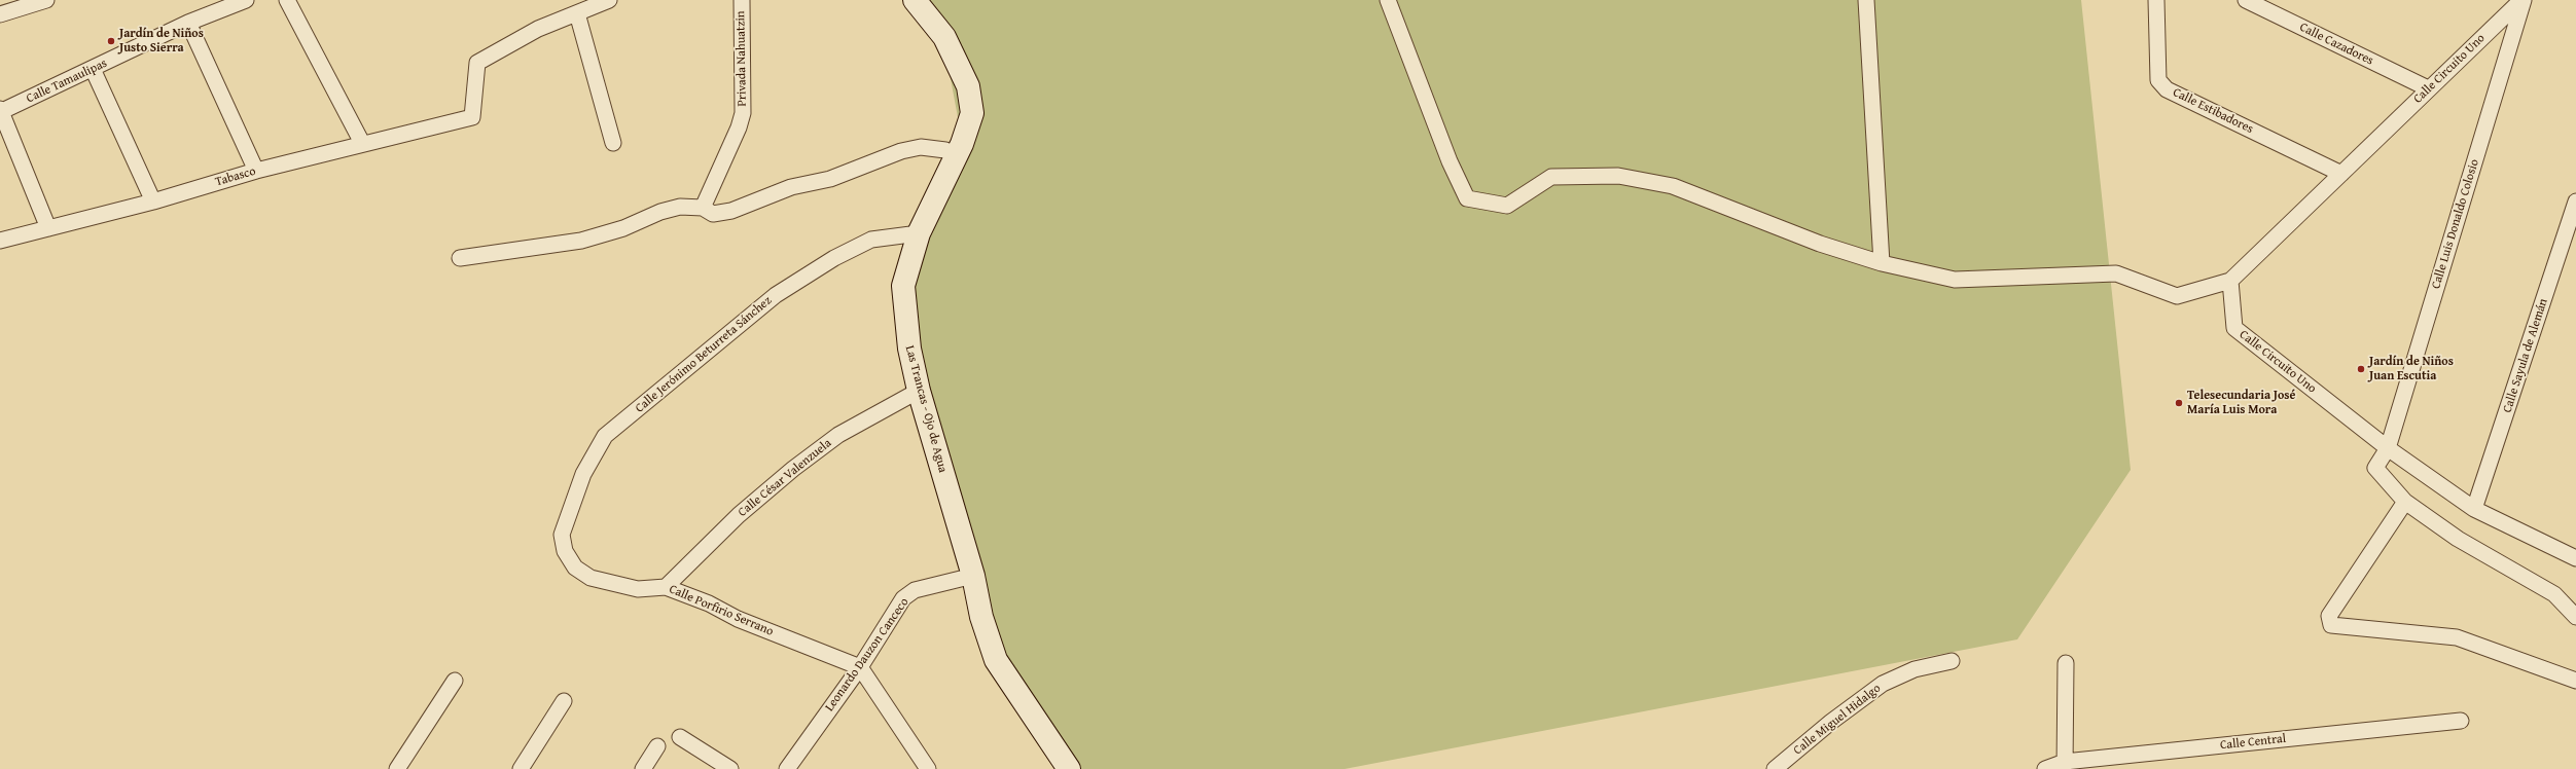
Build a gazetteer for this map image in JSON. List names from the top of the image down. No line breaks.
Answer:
{"streets":{"street":["Calle Cazadores","Privada Nahuatzin","Calle Circuito Uno","Calle Tamaulipas","Calle Estibadores","Tabasco","Calle Luis Donaldo Colosio","Calle Jerónimo Beturreta Sánchez","Calle Sayula de Alemán","Las Trancas - Ojo de Agua","Calle César Valenzuela","Calle Porfirio Serrano","Leonardo Dauzon Canceco","Calle Miguel Hidalgo","Calle Central"]},"crossings":[["Calle Cazadores","Calle Circuito Uno"],["Calle Circuito Uno","Calle Estibadores"],["Calle Circuito Uno","Calle Luis Donaldo Colosio"],["Calle Circuito Uno","Calle Sayula de Alemán"],["Calle Jerónimo Beturreta Sánchez","Las Trancas - Ojo de Agua"],["Calle Jerónimo Beturreta Sánchez","Calle Porfirio Serrano"],["Las Trancas - Ojo de Agua","Calle César Valenzuela"],["Las Trancas - Ojo de Agua","Leonardo Dauzon Canceco"],["Calle César Valenzuela","Calle Porfirio Serrano"],["Calle Porfirio Serrano","Leonardo Dauzon Canceco"]],"places":["Jardín de Niños Justo Sierra","Jardín de Niños Juan Escutia","Telesecundaria José María Luis Mora"]}
